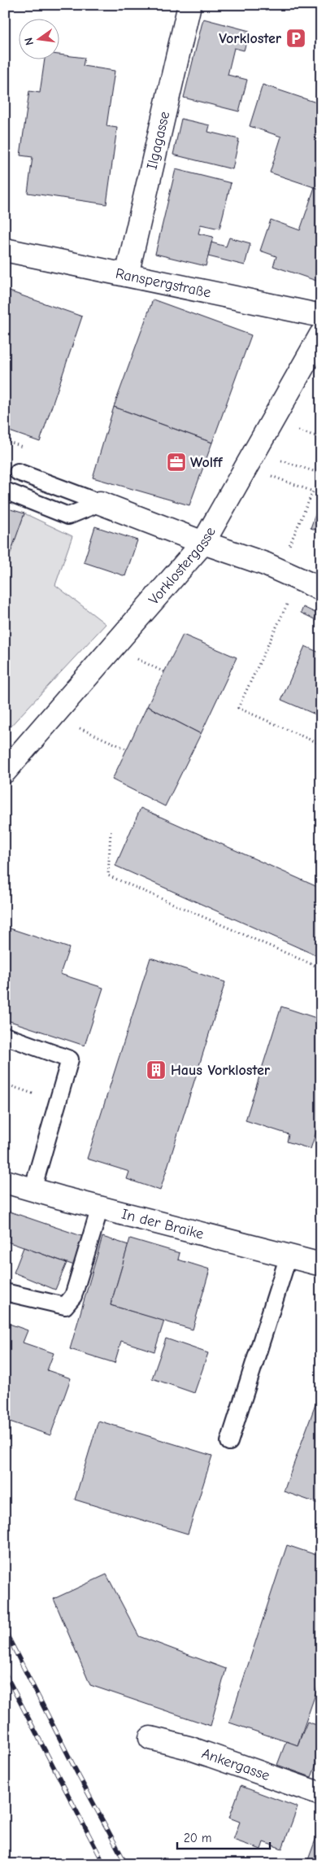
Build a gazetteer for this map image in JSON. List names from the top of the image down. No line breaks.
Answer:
{"streets":{"street":["Ilgagasse","Ranspergstraße","Vorklostergasse","In der Braike","Ankergasse"]},"crossings":[["Ilgagasse","Ranspergstraße"]],"places":{"parking":["Vorkloster"],"office":["Wolff"],"building":["Haus Vorkloster"]},"scale_bar":"20 m","north":"left"}
